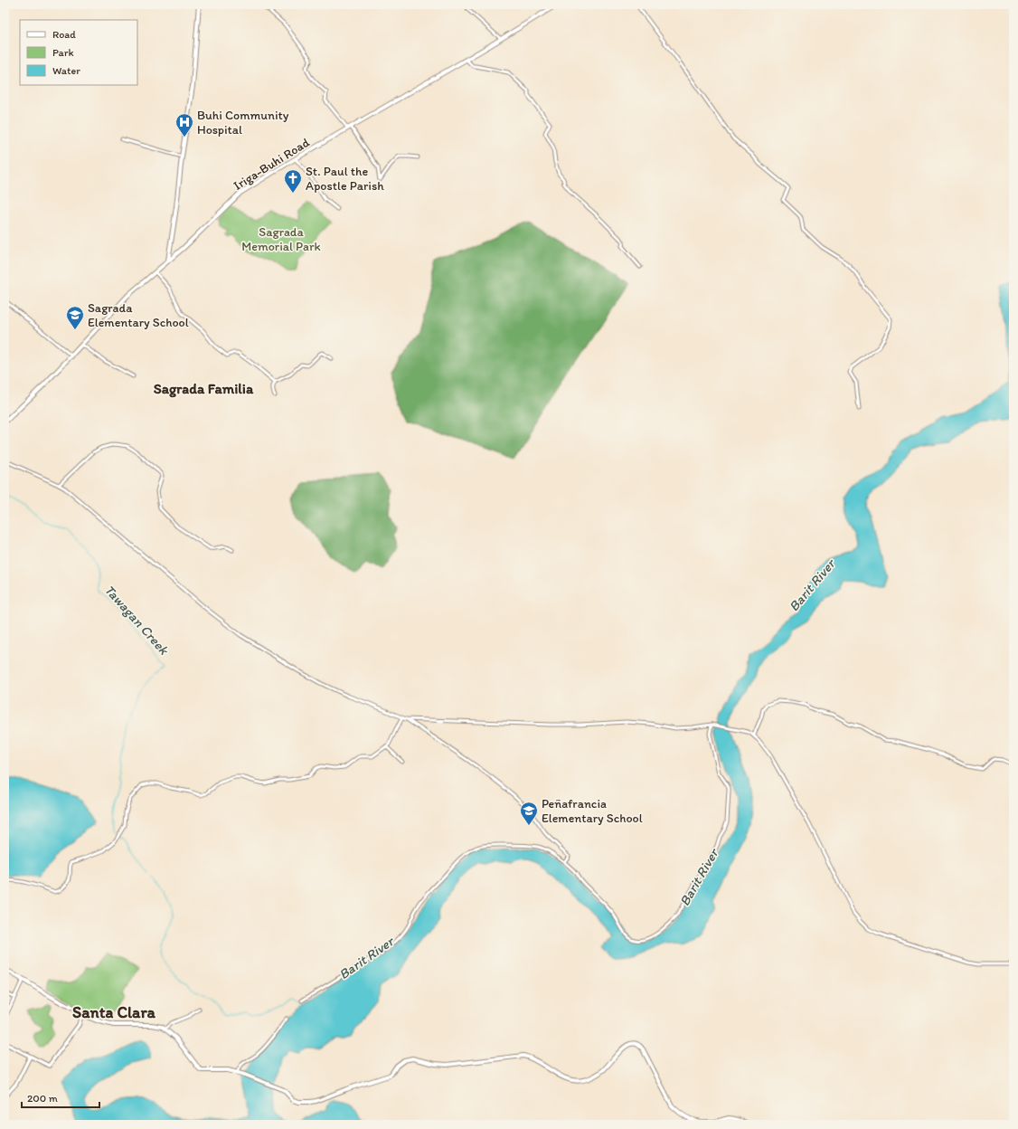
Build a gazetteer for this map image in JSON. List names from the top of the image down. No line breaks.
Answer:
{"streets":{"main road":["Iriga-Buhi Road"]},"districts":["Sagrada Familia","Santa Clara"],"water":["Barit River","Tawagan Creek"],"parks":["Sagrada Memorial Park"],"places":{"hospital":["Buhi Community Hospital"],"church":["St. Paul the Apostle Parish"],"school or university":["Sagrada Elementary School","Peñafrancia Elementary School"]},"legend":["Road","Park","Water"],"scale_bar":"200 m"}
